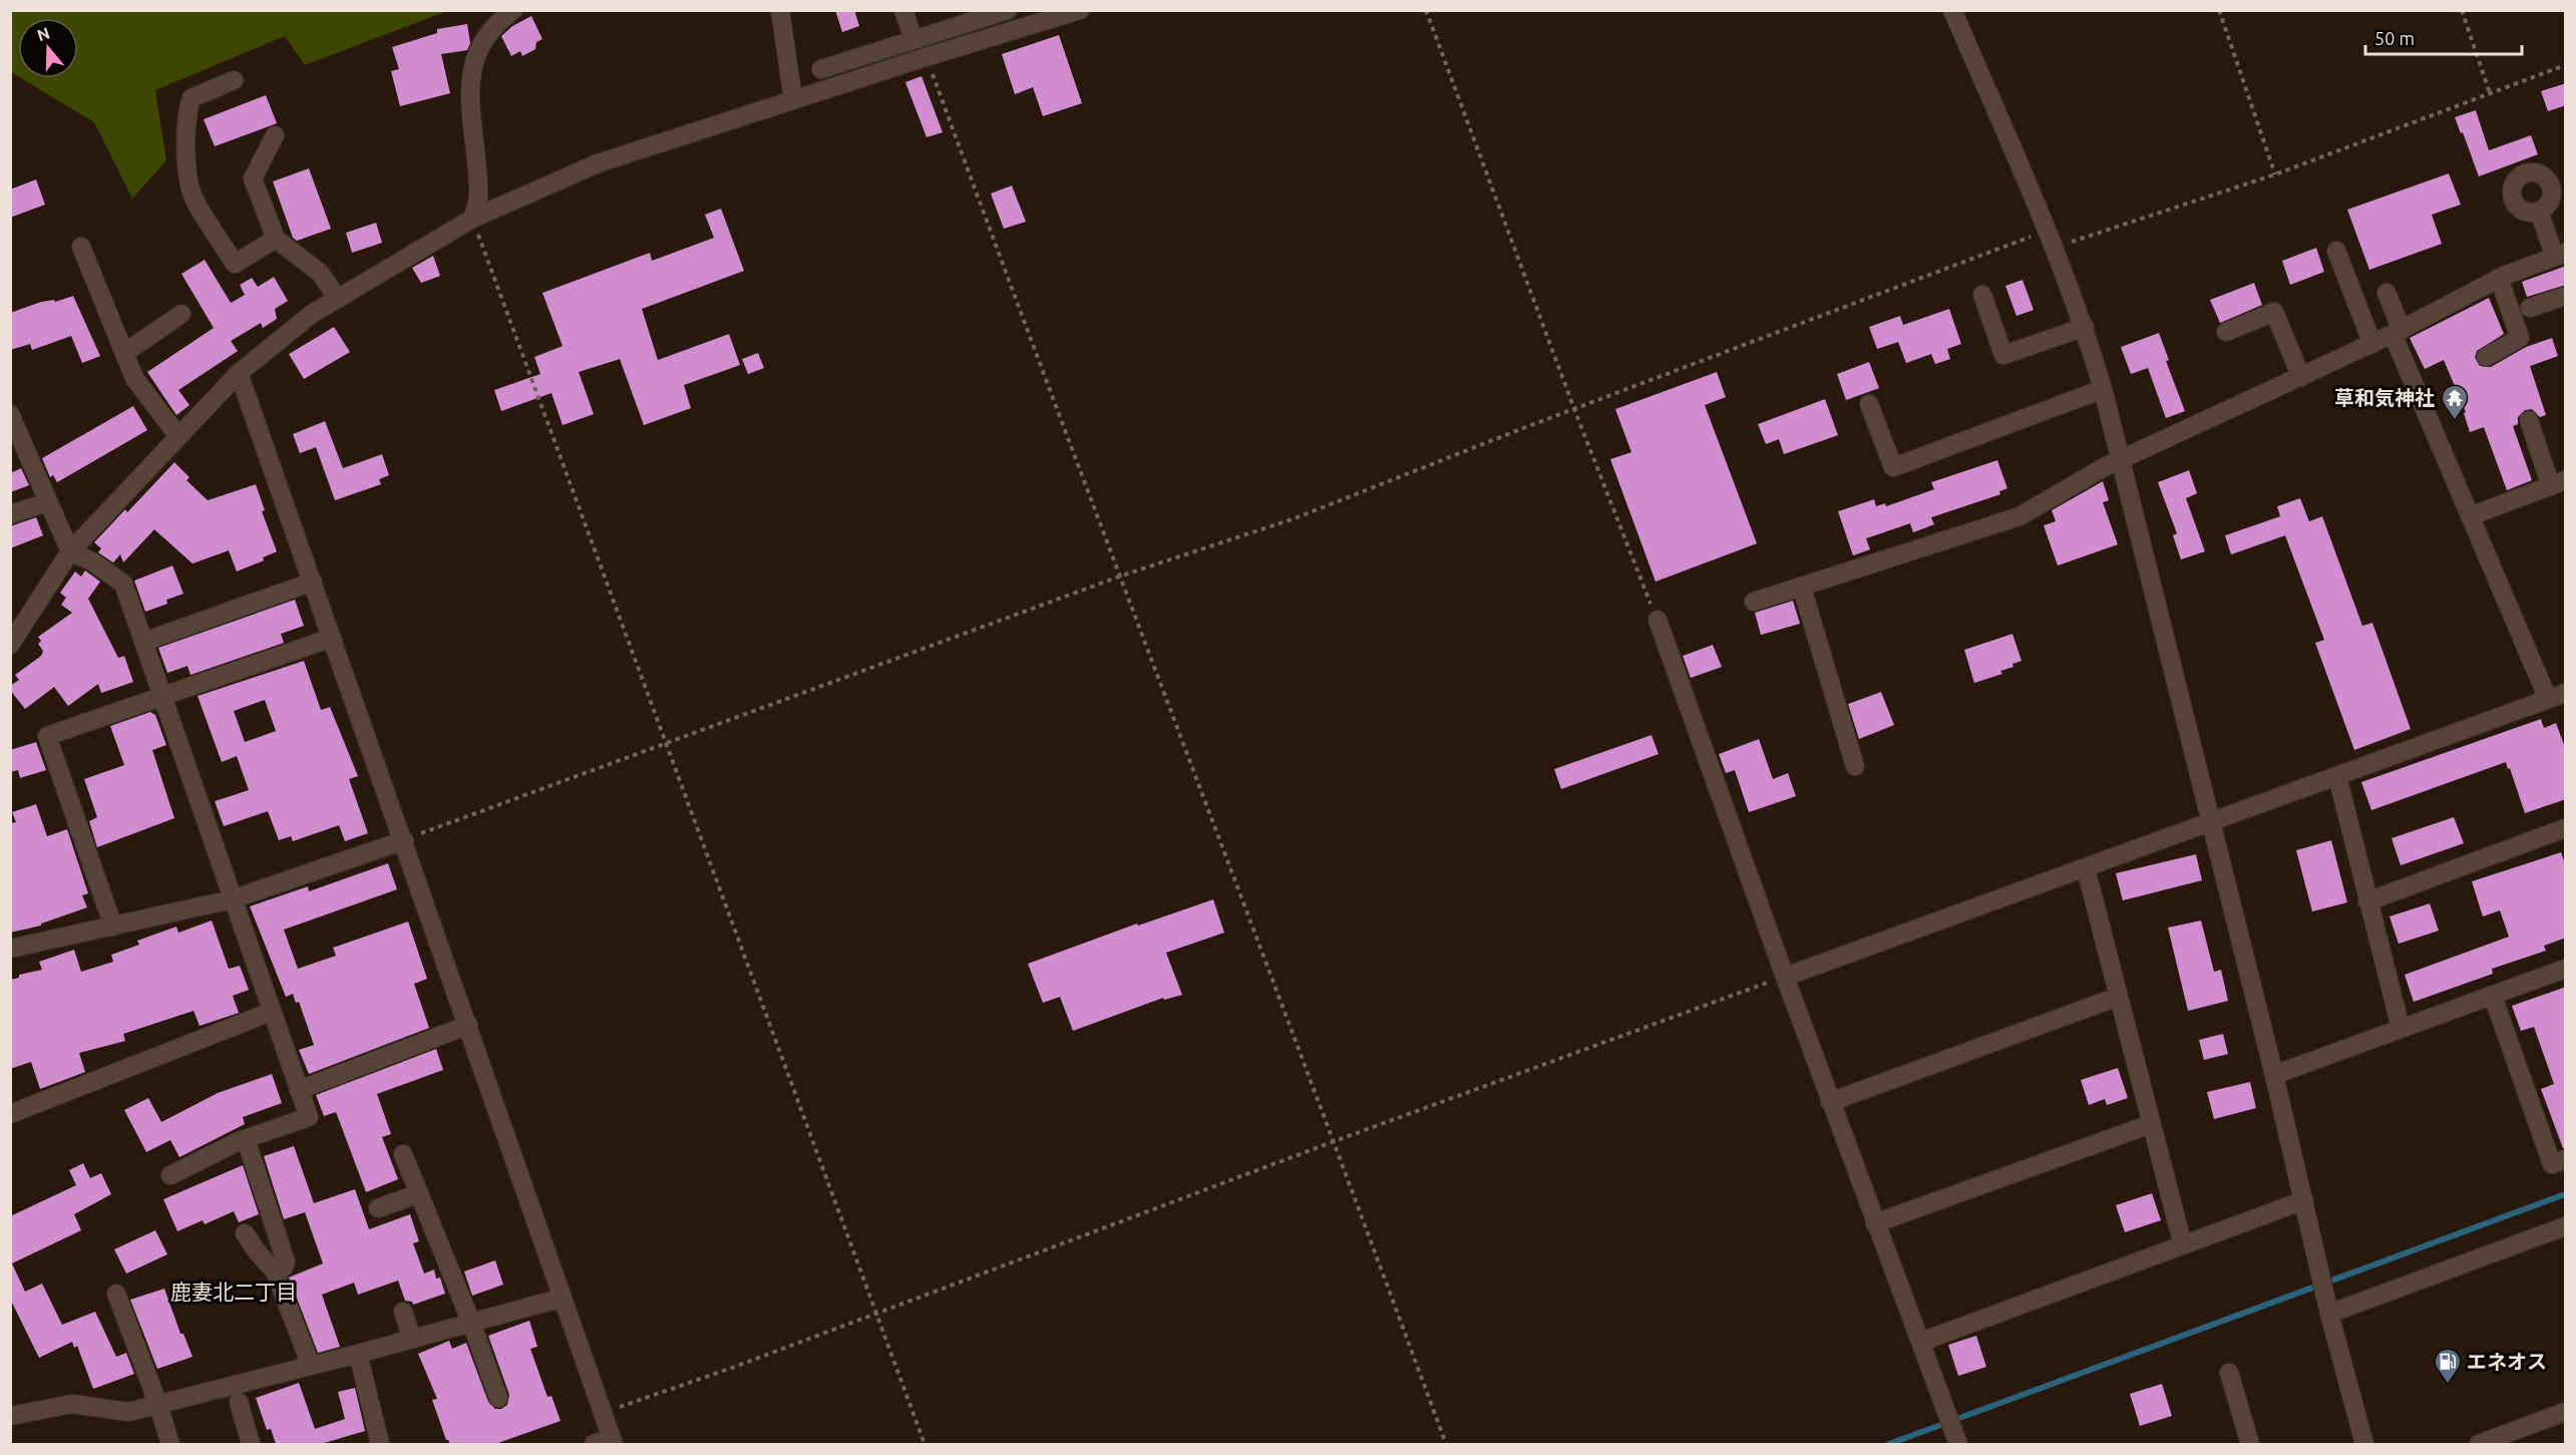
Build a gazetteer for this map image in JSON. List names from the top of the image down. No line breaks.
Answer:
{"districts":["鹿妻北二丁目"],"places":{"temple":["草和気神社"],"fuel station":["エネオス"]},"scale_bar":"50 m","north":"top"}
